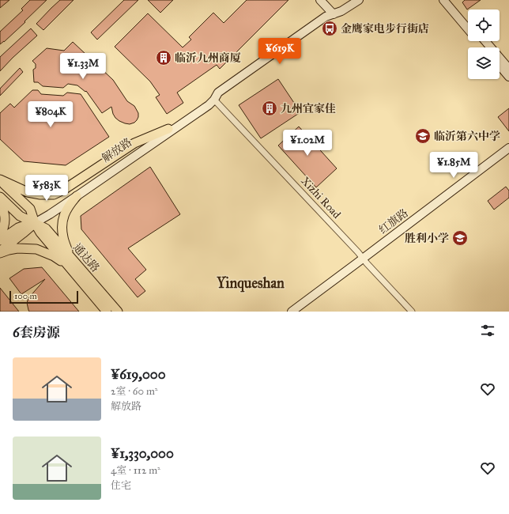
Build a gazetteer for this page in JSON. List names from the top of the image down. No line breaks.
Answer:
{"streets":{"main road":["解放路","红旗路","通达路"],"street":["Xizhi Road"]},"crossings":[["解放路","Xizhi Road"],["解放路","通达路"],["Xizhi Road","红旗路"]],"districts":["Yinqueshan"],"places":{"bus stop":["金鹰家电步行街店"],"building":["临沂九州商厦","九州宜家佳"],"school or university":["临沂第六中学","胜利小学"]},"scale_bar":"100 m","page":{"price":["¥619K","¥1.33M","¥804K","¥1.02M","¥1.85M","¥583K"],"scale":"100 m","heading":"6套房源","list":[{"name":"¥619,000","note":"2室 · 60 m² · 解放路"},{"name":"¥1,330,000","note":"4室 · 112 m² · 住宅"}]}}
